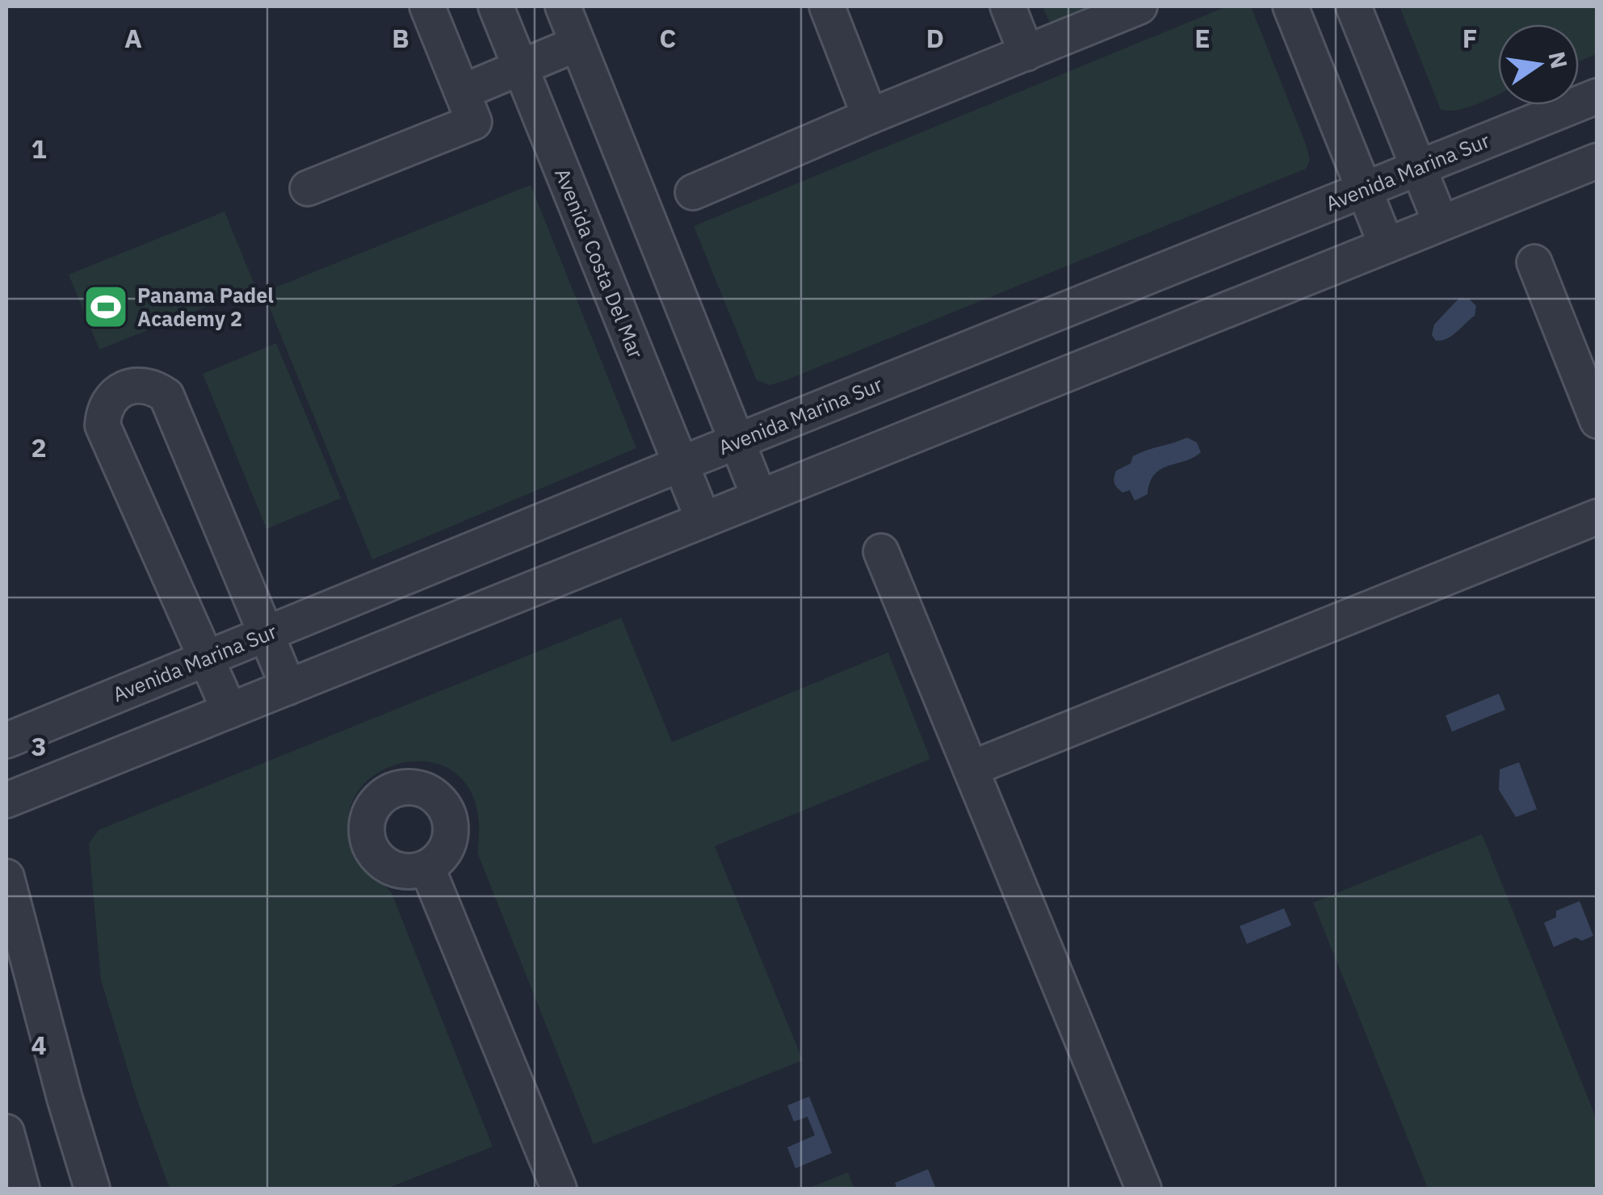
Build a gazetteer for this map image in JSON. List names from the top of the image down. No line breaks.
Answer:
{"streets":{"street":["Avenida Marina Sur","Avenida Costa Del Mar"]},"crossings":[["Avenida Marina Sur","Avenida Costa Del Mar"]],"places":{"sports":["Panama Padel Academy 2"]},"north":"right","grid":{"columns":["A","B","C","D","E","F"],"rows":["1","2","3","4"]}}
